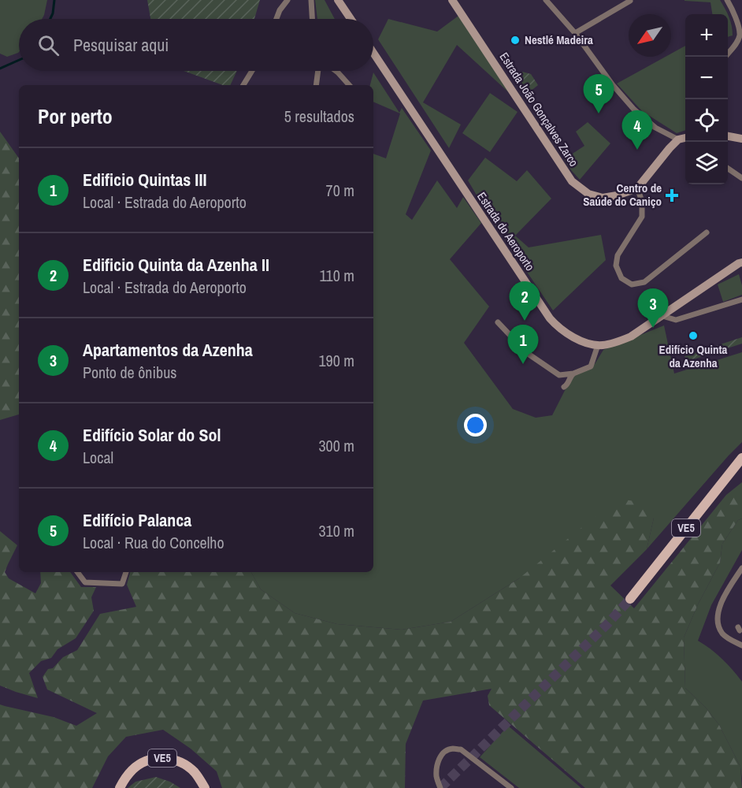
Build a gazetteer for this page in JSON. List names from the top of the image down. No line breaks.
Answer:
{"streets":{"main road":["Estrada João Gonçalves Zarco","Estrada do Aeroporto","VE5"]},"places":{"other":["Nestlé Madeira","Edifício Quinta da Azenha"],"health":["Centro de Saúde do Caniço"]},"north":"bottom left","page":{"map_buttons":["+","−"],"search":"Pesquisar aqui","pins":["5","4","2","3","1"],"heading":["Por perto","5 resultados"],"list":[{"mark":"1","name":"Edificio Quintas III","note":"Local · Estrada do Aeroporto","value":"70 m"},{"mark":"2","name":"Edificio Quinta da Azenha II","note":"Local · Estrada do Aeroporto","value":"110 m"},{"mark":"3","name":"Apartamentos da Azenha","note":"Ponto de ônibus","value":"190 m"},{"mark":"4","name":"Edifício Solar do Sol","note":"Local","value":"300 m"},{"mark":"5","name":"Edifício Palanca","note":"Local · Rua do Concelho","value":"310 m"}]}}
